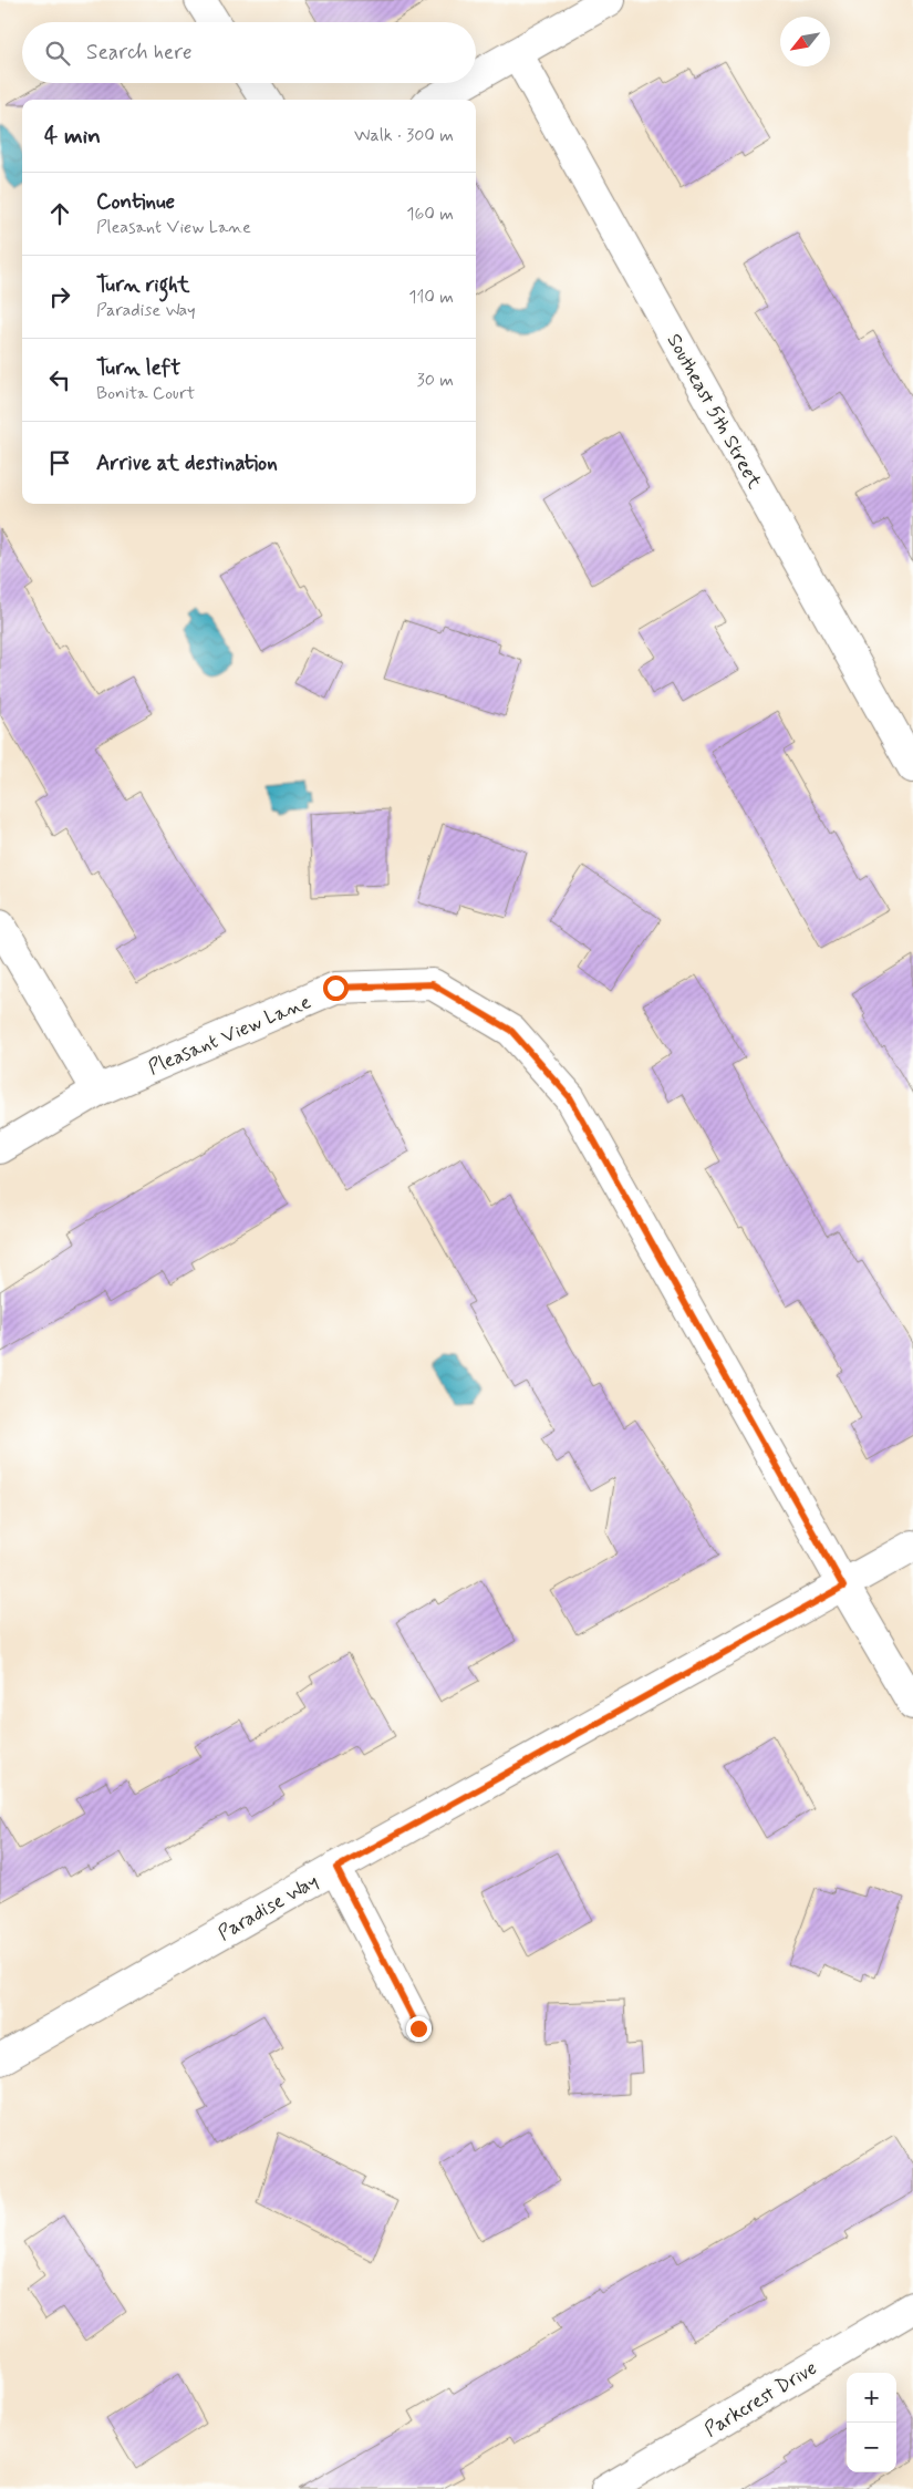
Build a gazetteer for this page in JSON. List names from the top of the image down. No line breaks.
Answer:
{"streets":{"street":["Southeast 5th Street","Pleasant View Lane","Paradise Way","Parkcrest Drive"]},"crossings":[["Pleasant View Lane","Paradise Way"]],"north":"bottom left","page":{"search":"Search here","heading":["4 min","Walk · 300 m"],"list":[["Continue","Pleasant View Lane","160 m"],["Turn right","Paradise Way","110 m"],["Turn left","Bonita Court","30 m"],"Arrive at destination"],"map_buttons":["+","−"]}}
